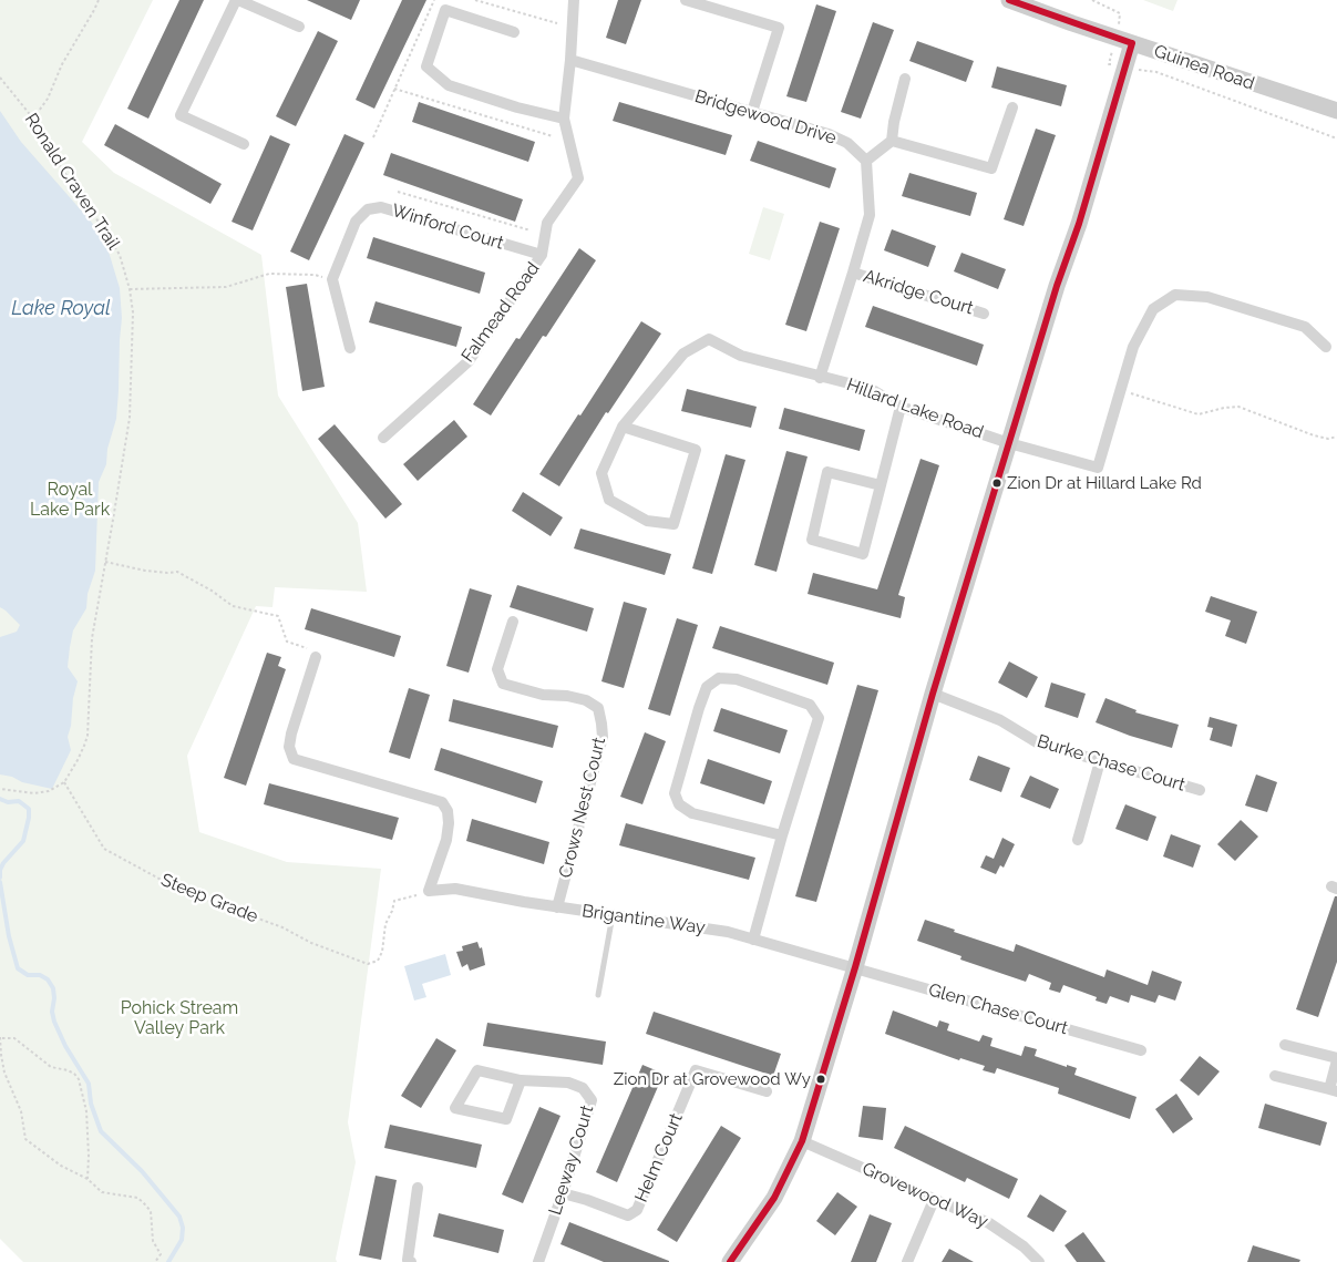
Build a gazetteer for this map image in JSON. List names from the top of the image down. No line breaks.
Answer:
{"streets":{"street":["Guinea Road","Bridgewood Drive","Winford Court","Akridge Court","Falmead Road","Hillard Lake Road","Burke Chase Court","Crows Nest Court","Brigantine Way","Glen Chase Court","Helm Court","Leeway Court","Grovewood Way"],"path":["Ronald Craven Trail","Steep Grade"]},"crossings":[["Bridgewood Drive","Falmead Road"],["Ronald Craven Trail","Steep Grade"],["Winford Court","Falmead Road"],["Crows Nest Court","Brigantine Way"],["Steep Grade","Brigantine Way"],["Brigantine Way","Glen Chase Court"],["Helm Court","Leeway Court"]],"water":["Lake Royal"],"parks":["Royal Lake Park","Pohick Stream Valley Park"],"places":["Zion Dr at Hillard Lake Rd","Zion Dr at Grovewood Wy"]}
